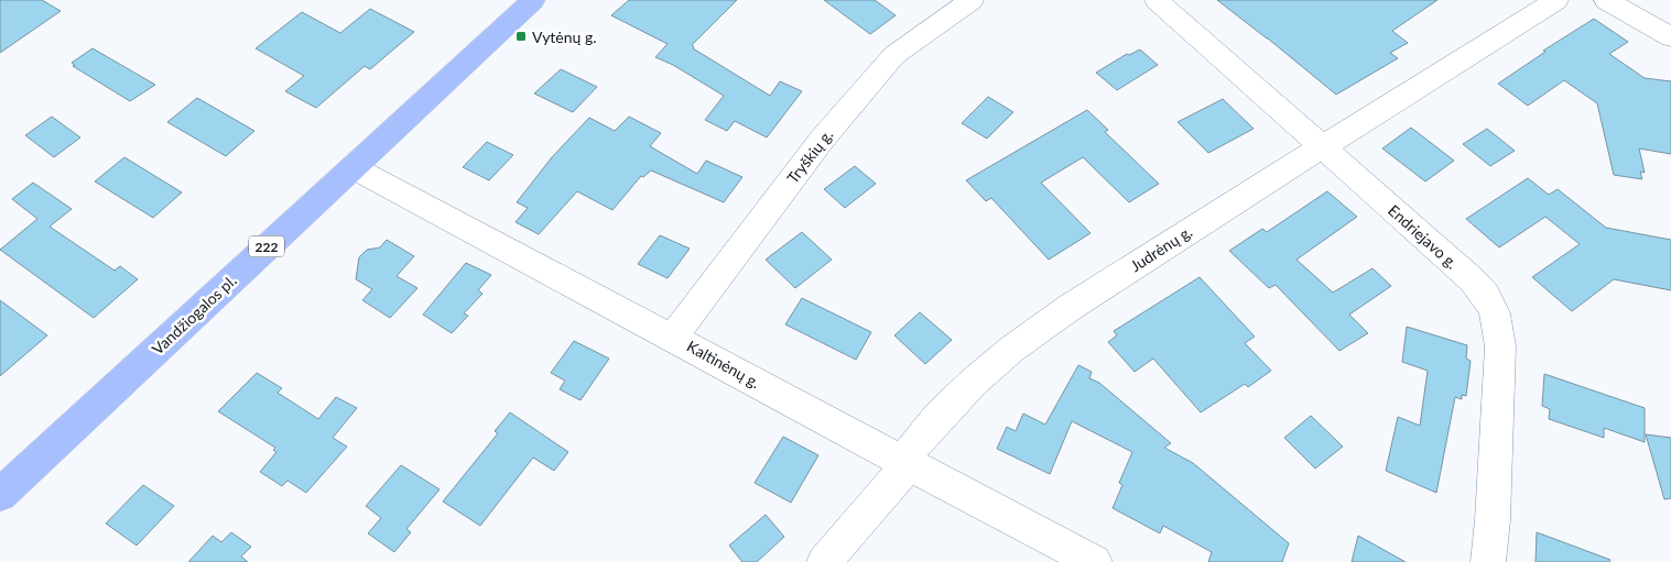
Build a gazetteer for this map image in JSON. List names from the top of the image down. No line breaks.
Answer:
{"streets":{"main road":["222","Vandžiogalos pl."],"street":["Tryškių g.","Endriejavo g.","Judrėnų g.","Kaltinėnų g."]},"crossings":[["Tryškių g.","Kaltinėnų g."],["Endriejavo g.","Judrėnų g."],["Judrėnų g.","Kaltinėnų g."],["Vandžiogalos pl.","Kaltinėnų g."]],"places":{"transit":["Vytėnų g."]}}
